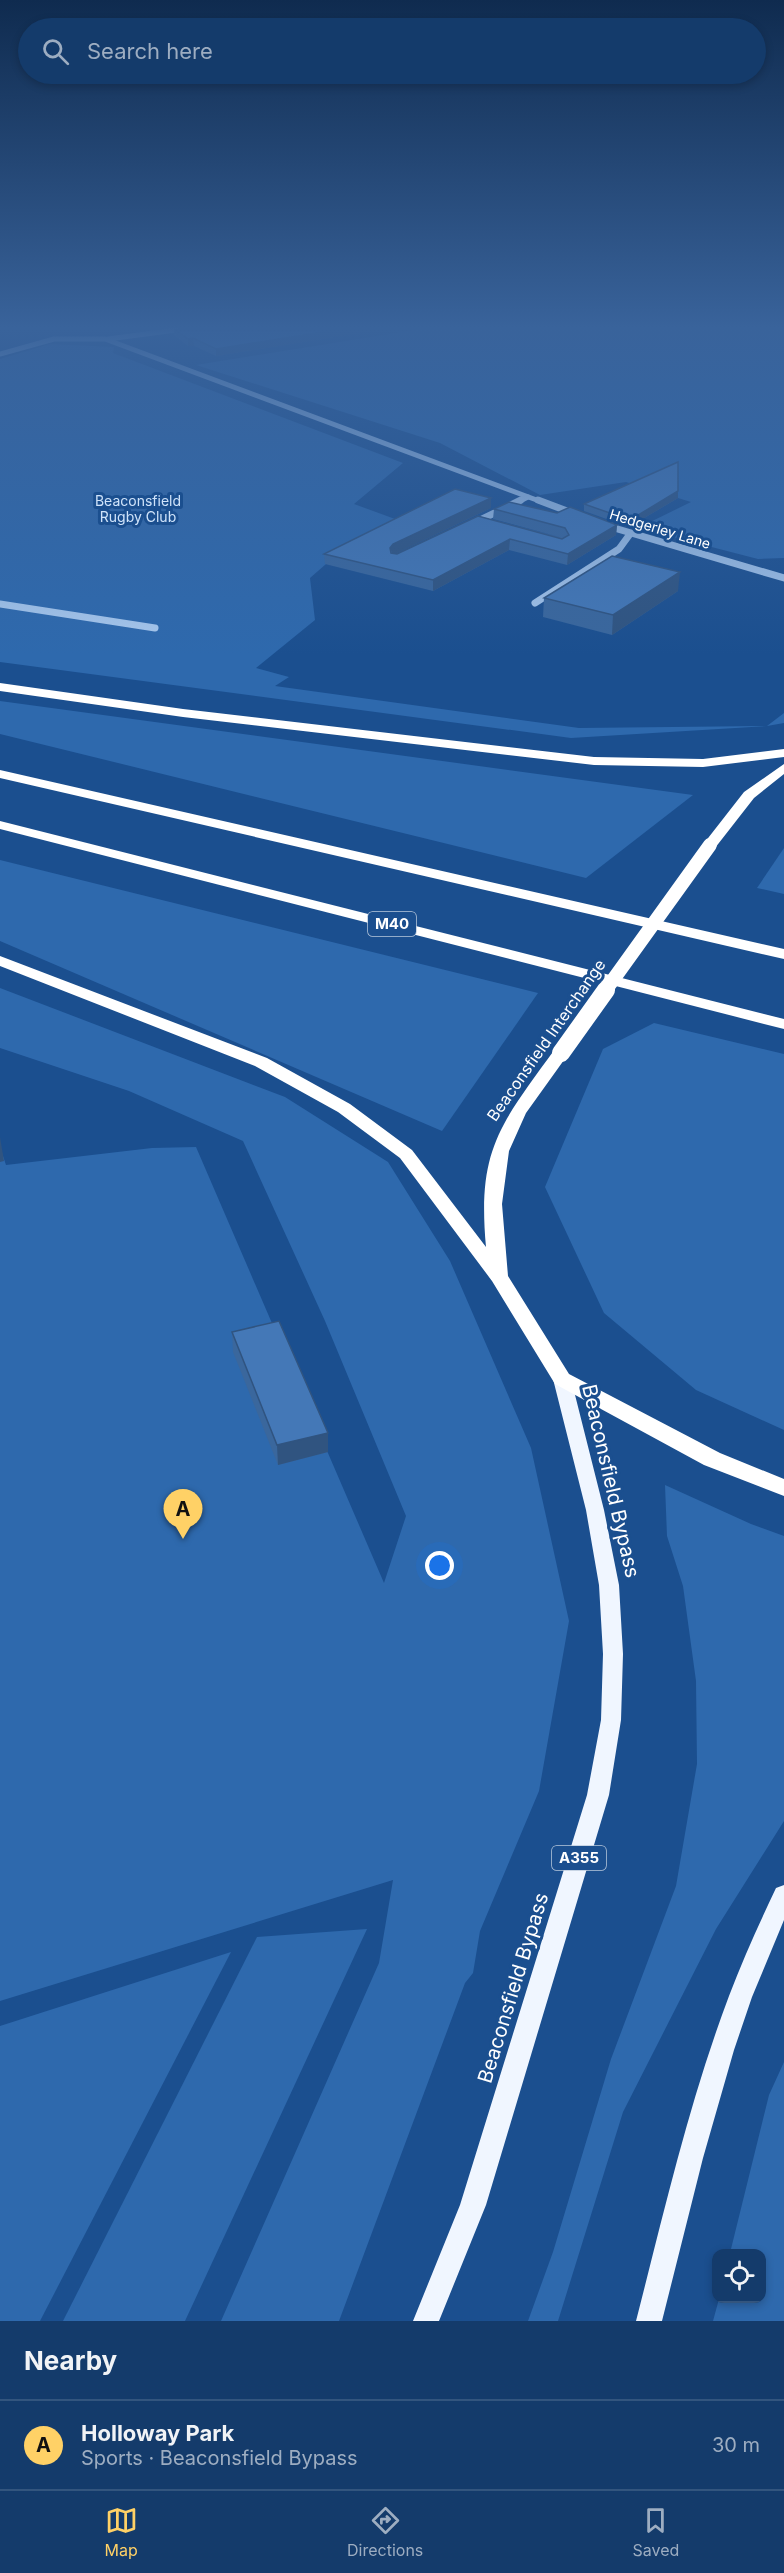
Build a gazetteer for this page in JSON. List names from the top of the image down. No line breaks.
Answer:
{"streets":{"highway":["M40","Beaconsfield Interchange"],"main road":["Beaconsfield Bypass","A355"],"street":["Hedgerley Lane"]},"crossings":[["Beaconsfield Interchange","Beaconsfield Bypass"]],"parks":["Beaconsfield Rugby Club"],"page":{"search":"Search here","pins":"A","heading":"Nearby","list":[{"mark":"A","name":"Holloway Park","note":"Sports · Beaconsfield Bypass","value":"30 m"}],"nav":["Map","Directions","Saved"]}}
